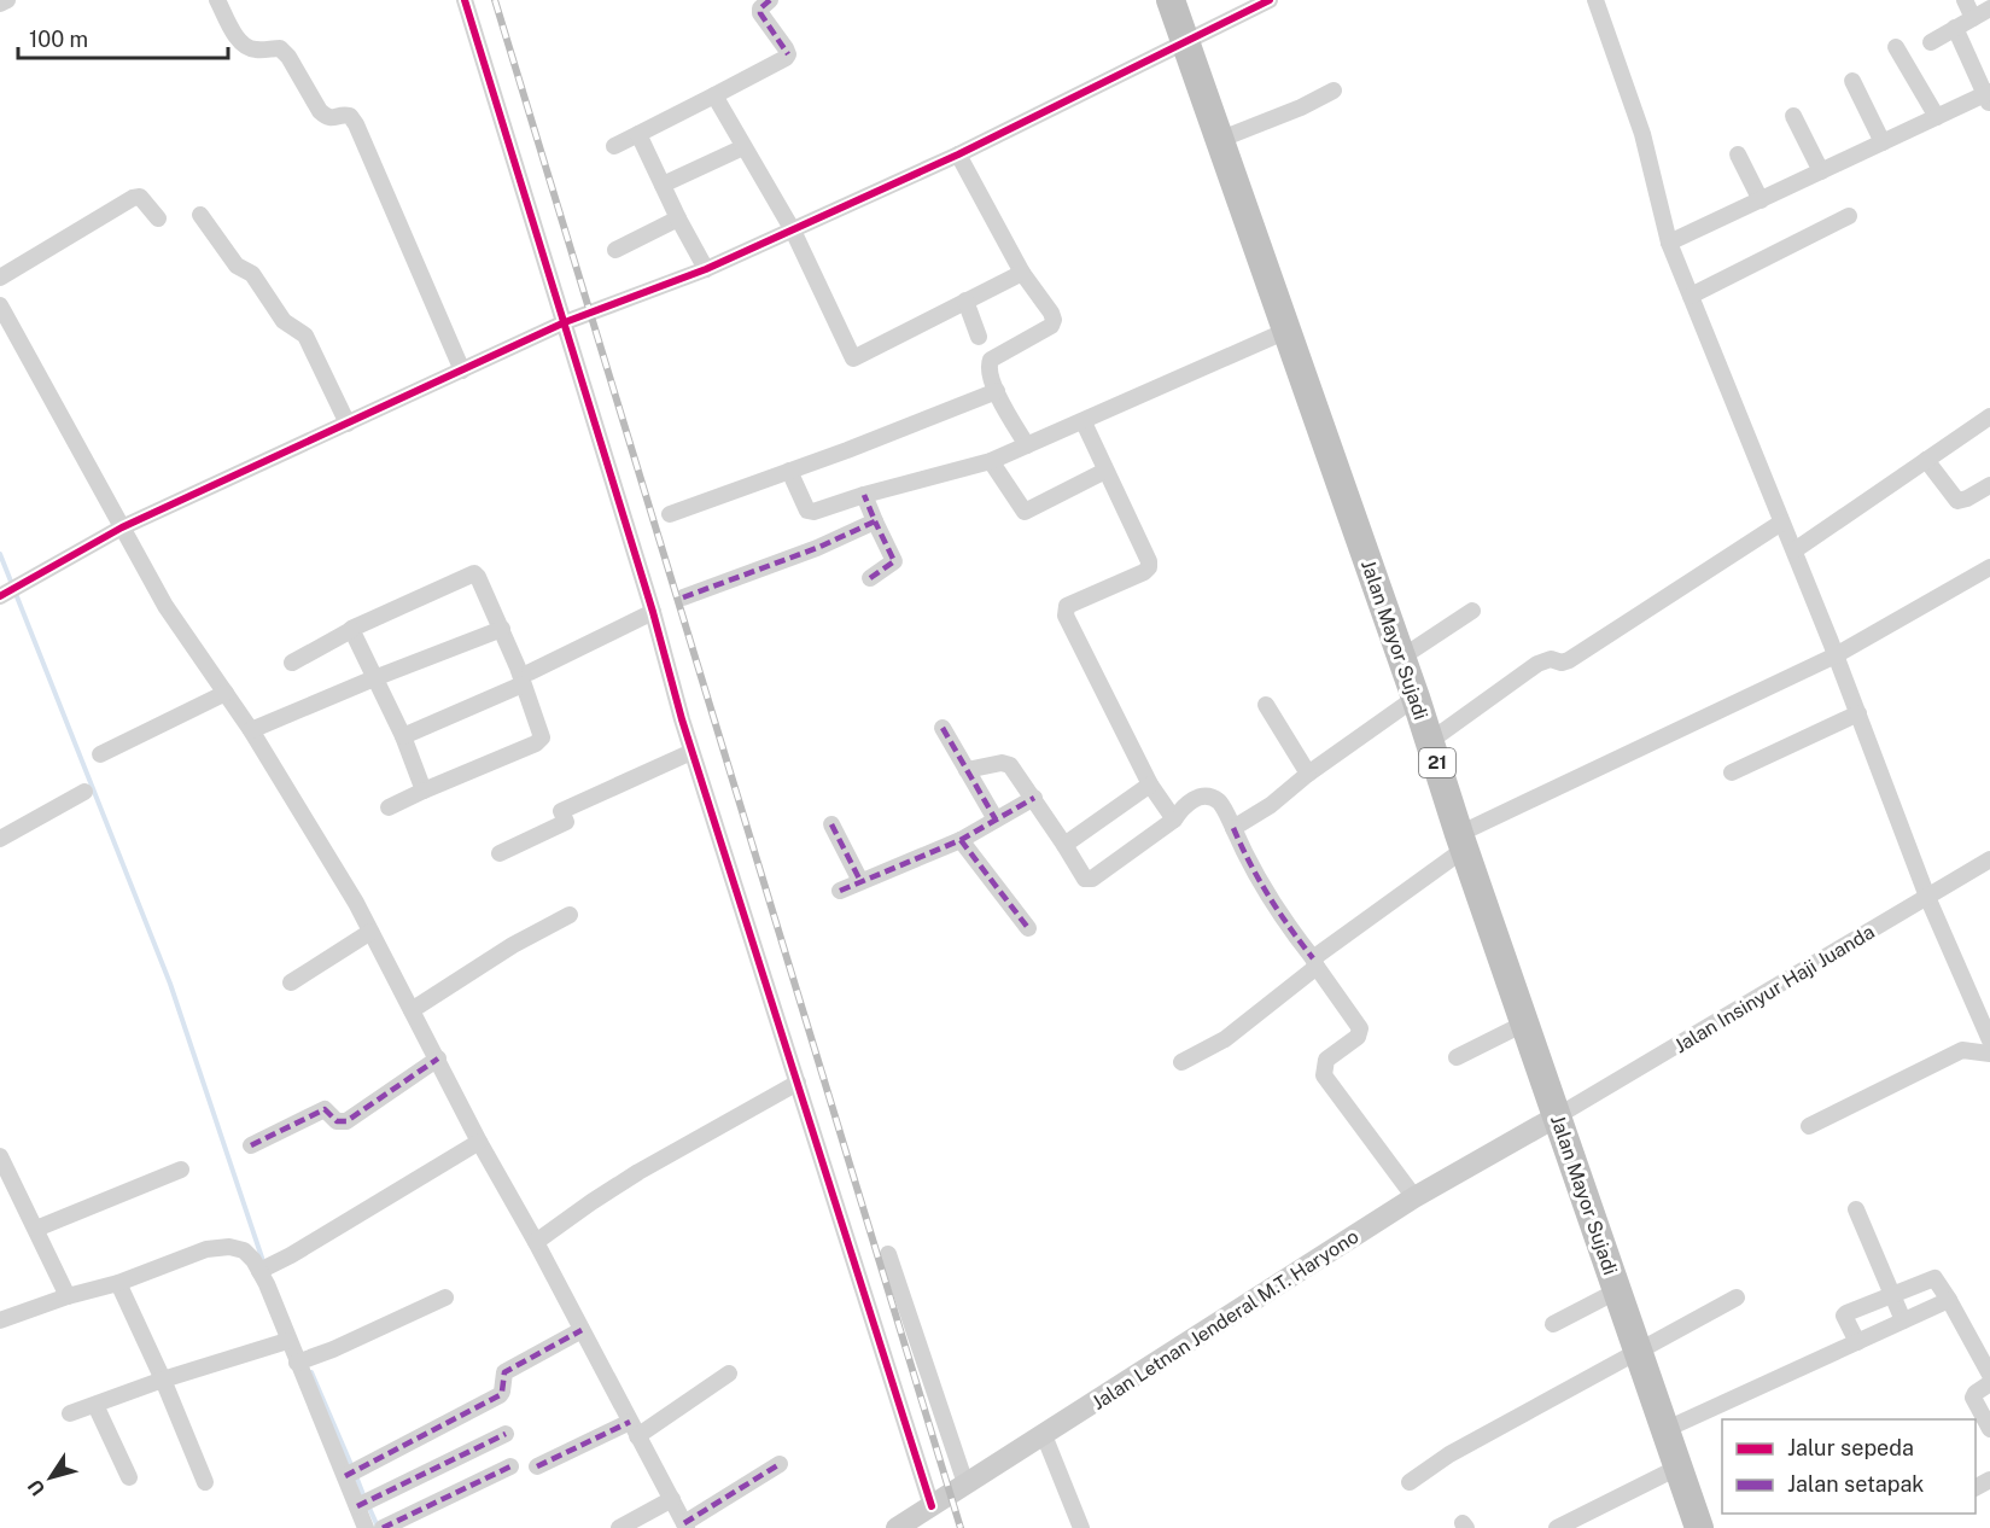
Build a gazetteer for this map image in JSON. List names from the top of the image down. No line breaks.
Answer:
{"streets":{"highway":["Jalan Mayor Sujadi","21"],"main road":["Jalan Letnan Jenderal M.T. Haryono"],"street":["Jalan Insinyur Haji Juanda"]},"crossings":[["Jalan Mayor Sujadi","Jalan Insinyur Haji Juanda"],["Jalan Mayor Sujadi","Jalan Letnan Jenderal M.T. Haryono"],["Jalan Insinyur Haji Juanda","Jalan Letnan Jenderal M.T. Haryono"]],"legend":["Jalur sepeda","Jalan setapak"],"scale_bar":"100 m","north":"bottom left"}
